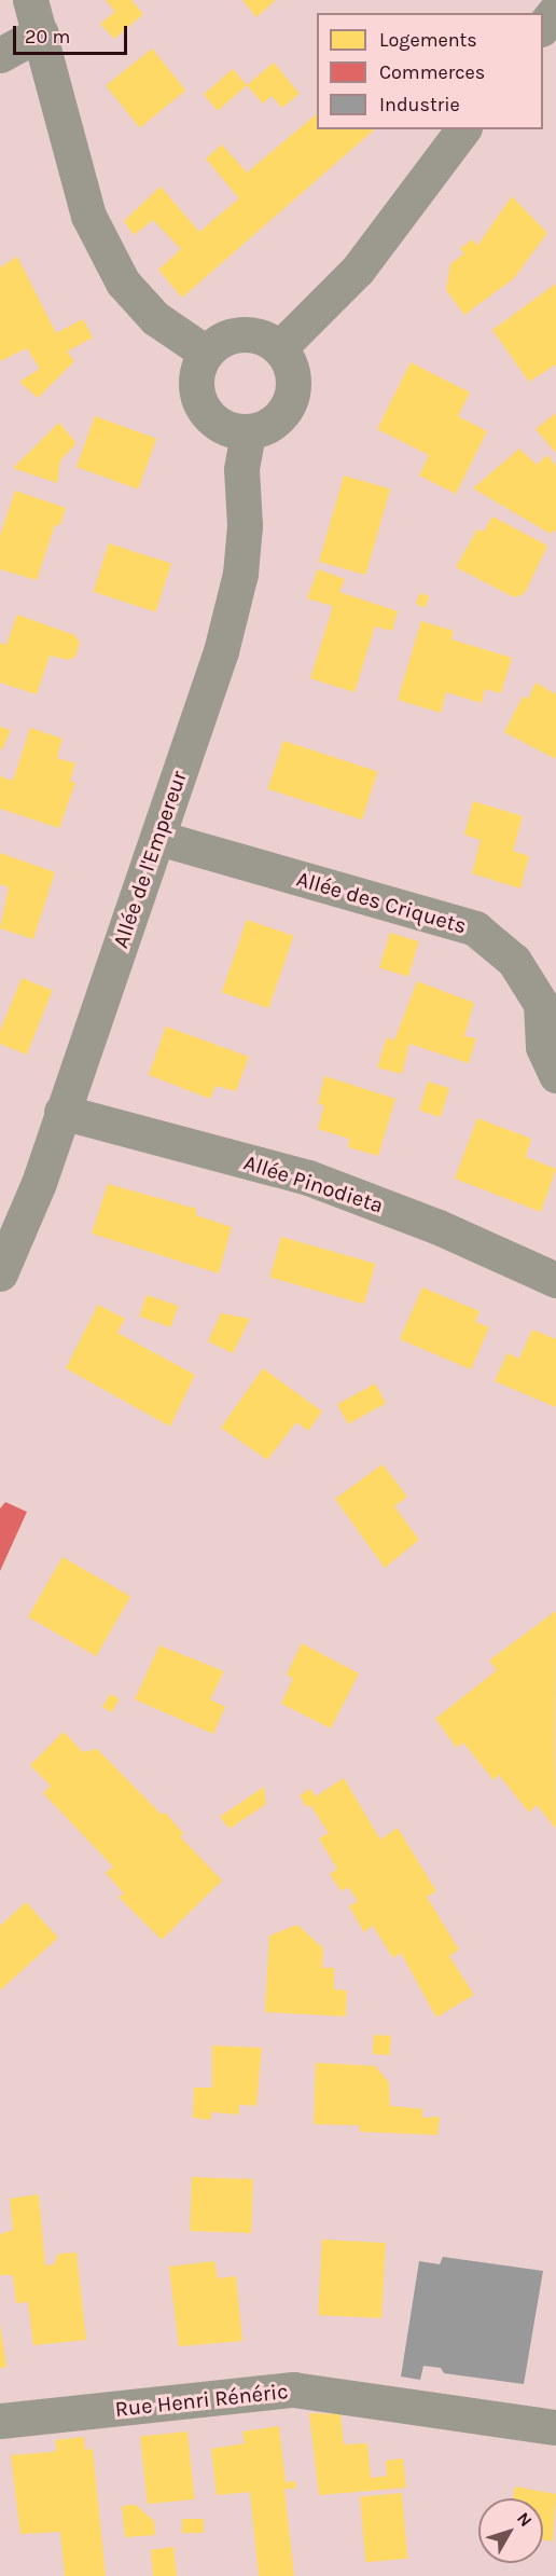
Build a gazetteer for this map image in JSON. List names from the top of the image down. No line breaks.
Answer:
{"streets":{"street":["Allée de l'Empereur","Allée des Criquets","Allée Pinodieta","Rue Henri Rénéric"]},"crossings":[["Allée de l'Empereur","Allée des Criquets"],["Allée de l'Empereur","Allée Pinodieta"]],"legend":["Logements","Commerces","Industrie"],"scale_bar":"20 m","north":"top right"}
